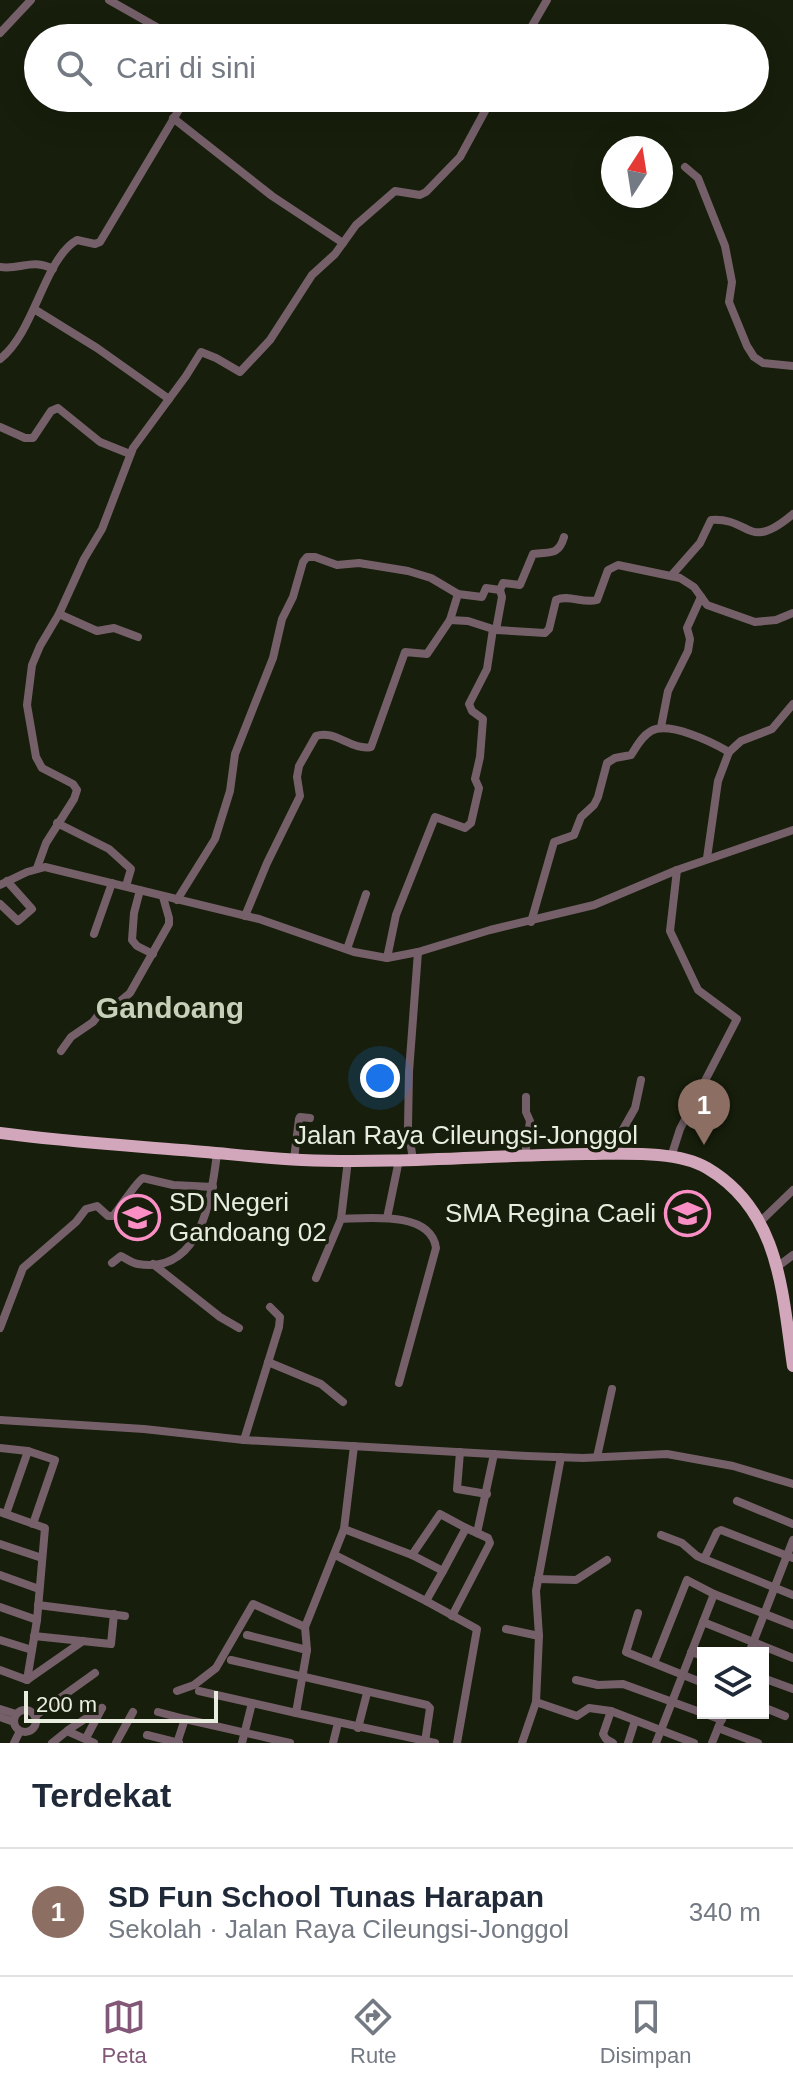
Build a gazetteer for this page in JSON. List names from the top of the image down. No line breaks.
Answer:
{"streets":{"main road":["Jalan Raya Cileungsi-Jonggol"]},"districts":["Gandoang"],"places":{"school or university":["SMA Regina Caeli","SD Negeri Gandoang 02"]},"scale_bar":"200 m","north":"top","page":{"search":"Cari di sini","pins":"1","scale":"200 m","heading":"Terdekat","list":[{"mark":"1","name":"SD Fun School Tunas Harapan","note":"Sekolah · Jalan Raya Cileungsi-Jonggol","value":"340 m"}],"nav":["Peta","Rute","Disimpan"]}}
